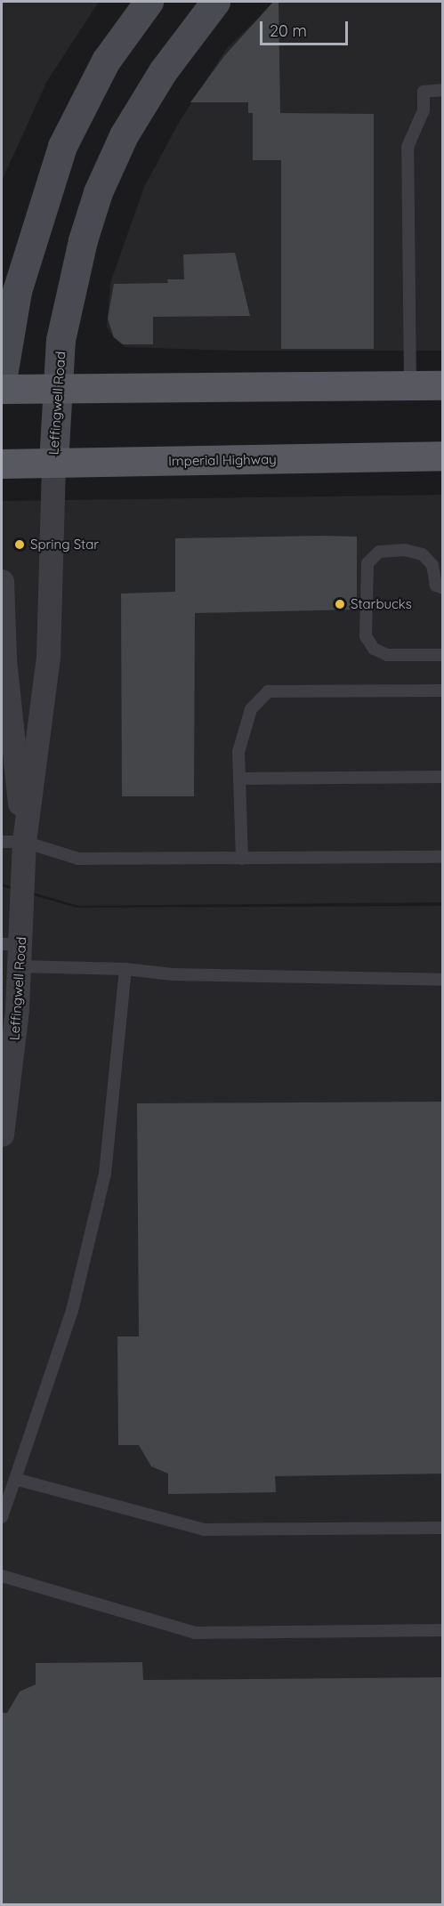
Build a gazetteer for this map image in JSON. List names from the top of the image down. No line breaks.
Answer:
{"streets":{"main road":["Leffingwell Road","Imperial Highway"]},"crossings":[["Leffingwell Road","Imperial Highway"]],"places":["Spring Star","Starbucks"],"scale_bar":"20 m"}
